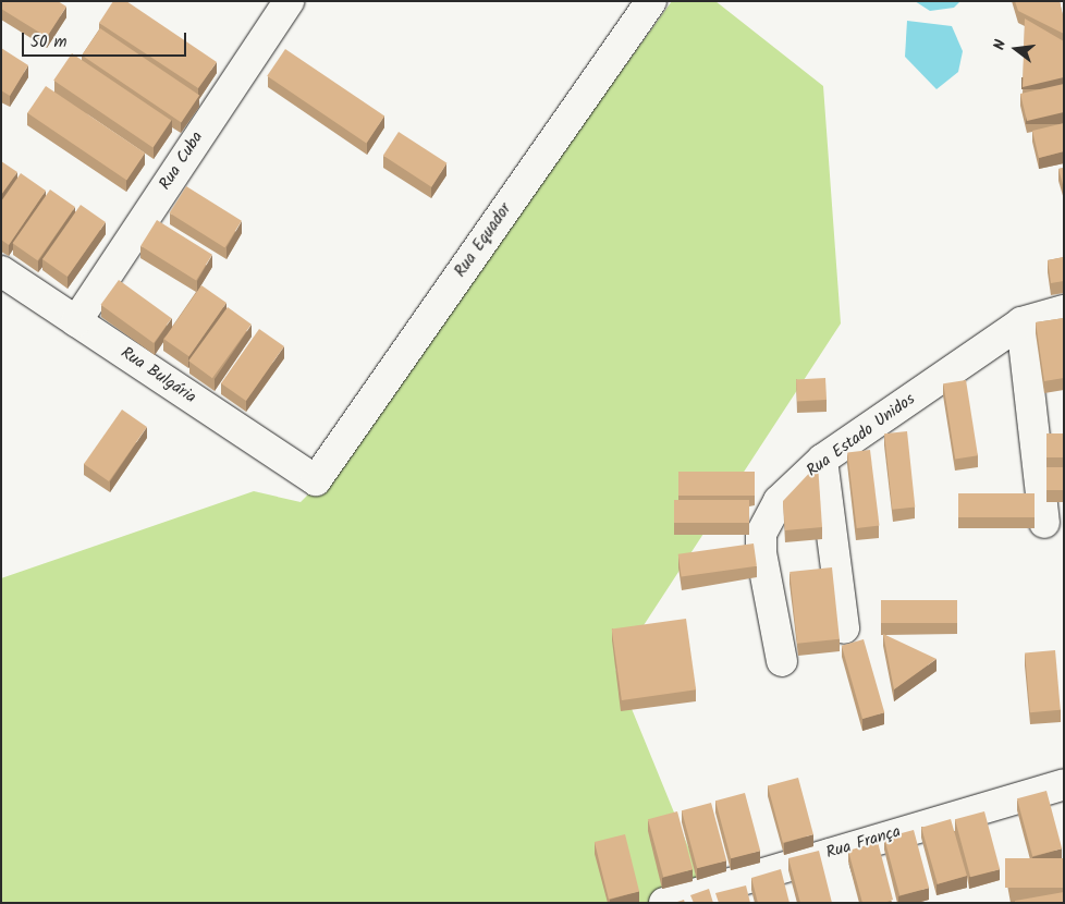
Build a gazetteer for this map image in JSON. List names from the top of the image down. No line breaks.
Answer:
{"streets":{"street":["Rua Cuba","Rua Equador","Rua Bulgária","Rua Estado Unidos","Rua França"]},"crossings":[["Rua Cuba","Rua Bulgária"],["Rua Equador","Rua Bulgária"]],"scale_bar":"50 m","north":"left"}
